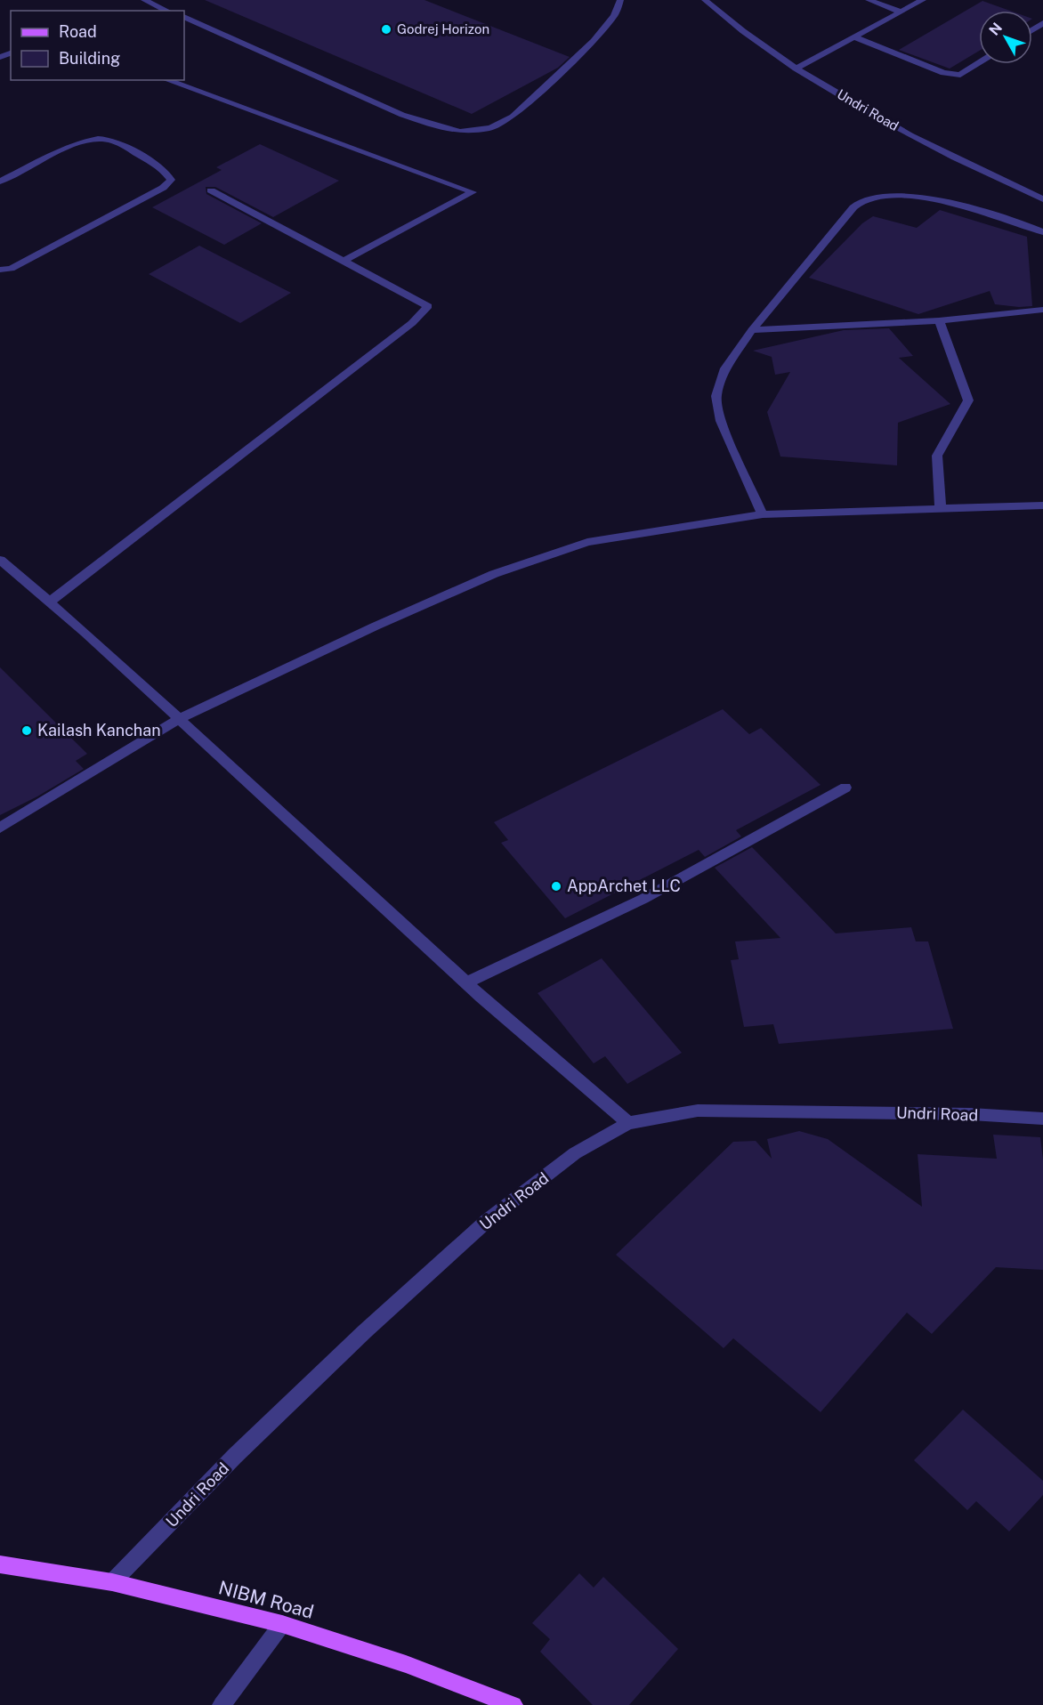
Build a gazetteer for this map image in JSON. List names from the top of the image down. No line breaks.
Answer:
{"streets":{"main road":["NIBM Road"],"street":["Undri Road"]},"crossings":[["Undri Road","NIBM Road"]],"places":["Godrej Horizon","Kailash Kanchan","AppArchet LLC"],"legend":["Road","Building"],"north":"top left"}
